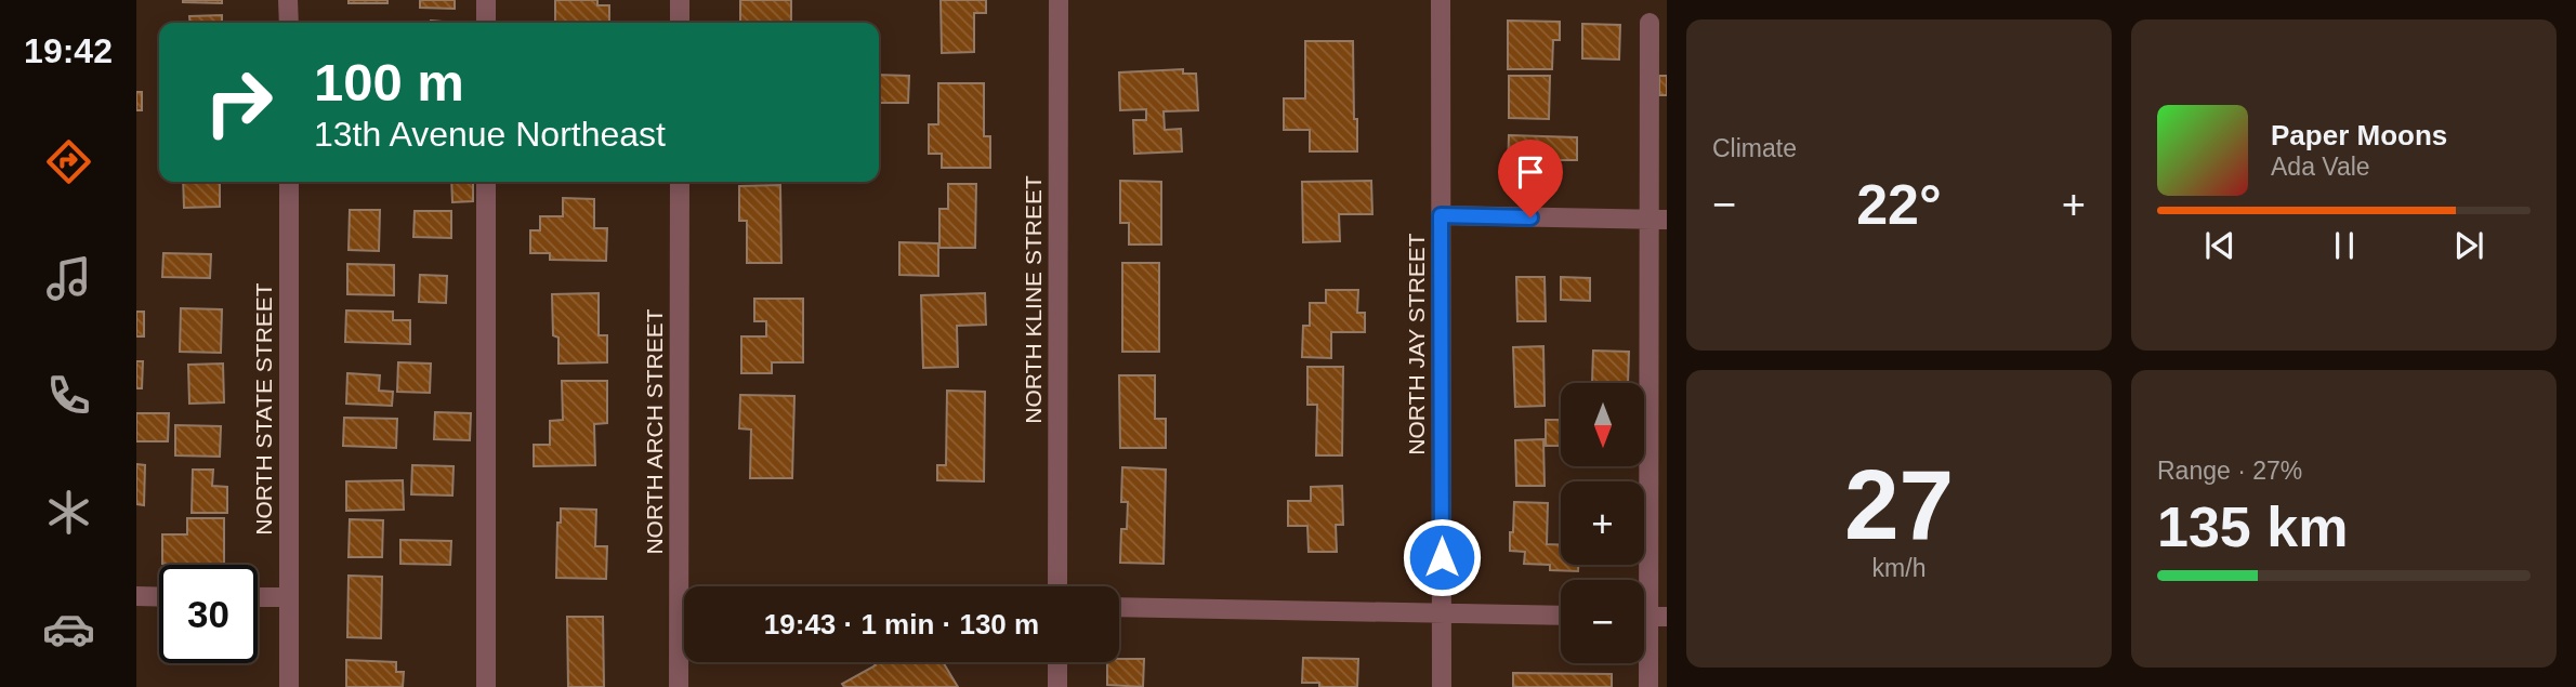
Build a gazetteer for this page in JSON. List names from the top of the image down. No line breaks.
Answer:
{"streets":{"street":["NORTH KLINE STREET","NORTH JAY STREET","NORTH STATE STREET","NORTH ARCH STREET"]},"north":"bottom","page":{"tabs":"19:42","tile":["Climate",["27","km/h"],["Range · 27%","135 km"]],"turn":["100 m","13th Avenue Northeast"],"song":["Paper Moons","Ada Vale"],"heat":["−","22°","+"],"map_buttons":["+","−"],"limit":"30","trip":"19:43 · 1 min · 130 m"}}
